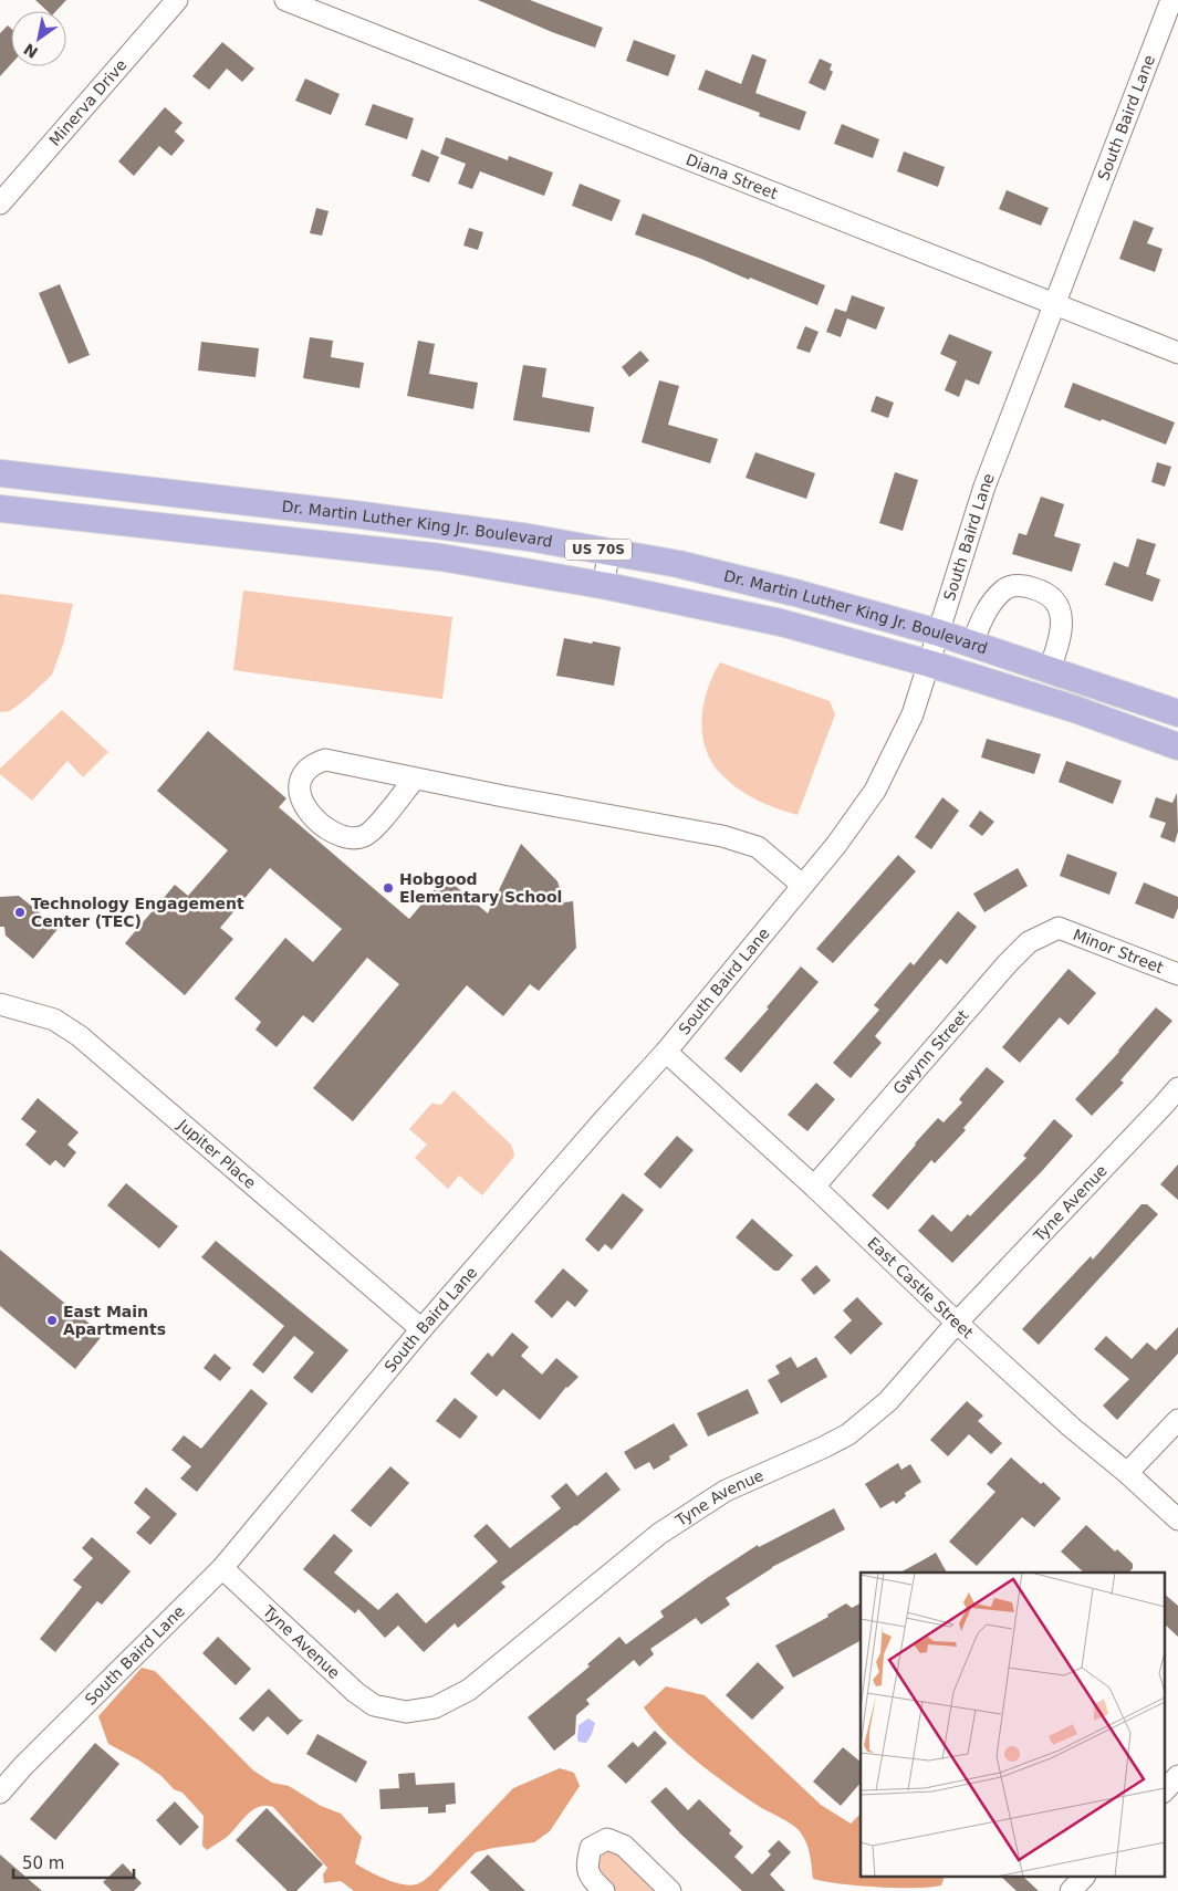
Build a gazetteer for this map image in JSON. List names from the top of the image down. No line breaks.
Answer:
{"streets":{"main road":["Dr. Martin Luther King Jr. Boulevard","US 70S"],"street":["Minerva Drive","South Baird Lane","Diana Street","Minor Street","Gwynn Street","Jupiter Place","Tyne Avenue","East Castle Street"]},"crossings":[["South Baird Lane","Diana Street"],["South Baird Lane","Dr. Martin Luther King Jr. Boulevard"],["South Baird Lane","Jupiter Place"],["South Baird Lane","Tyne Avenue"],["South Baird Lane","East Castle Street"],["Minor Street","Gwynn Street"],["Gwynn Street","East Castle Street"],["Tyne Avenue","East Castle Street"]],"places":["Hobgood Elementary School","Technology Engagement Center (TEC)","East Main Apartments"],"scale_bar":"50 m","north":"bottom left"}
